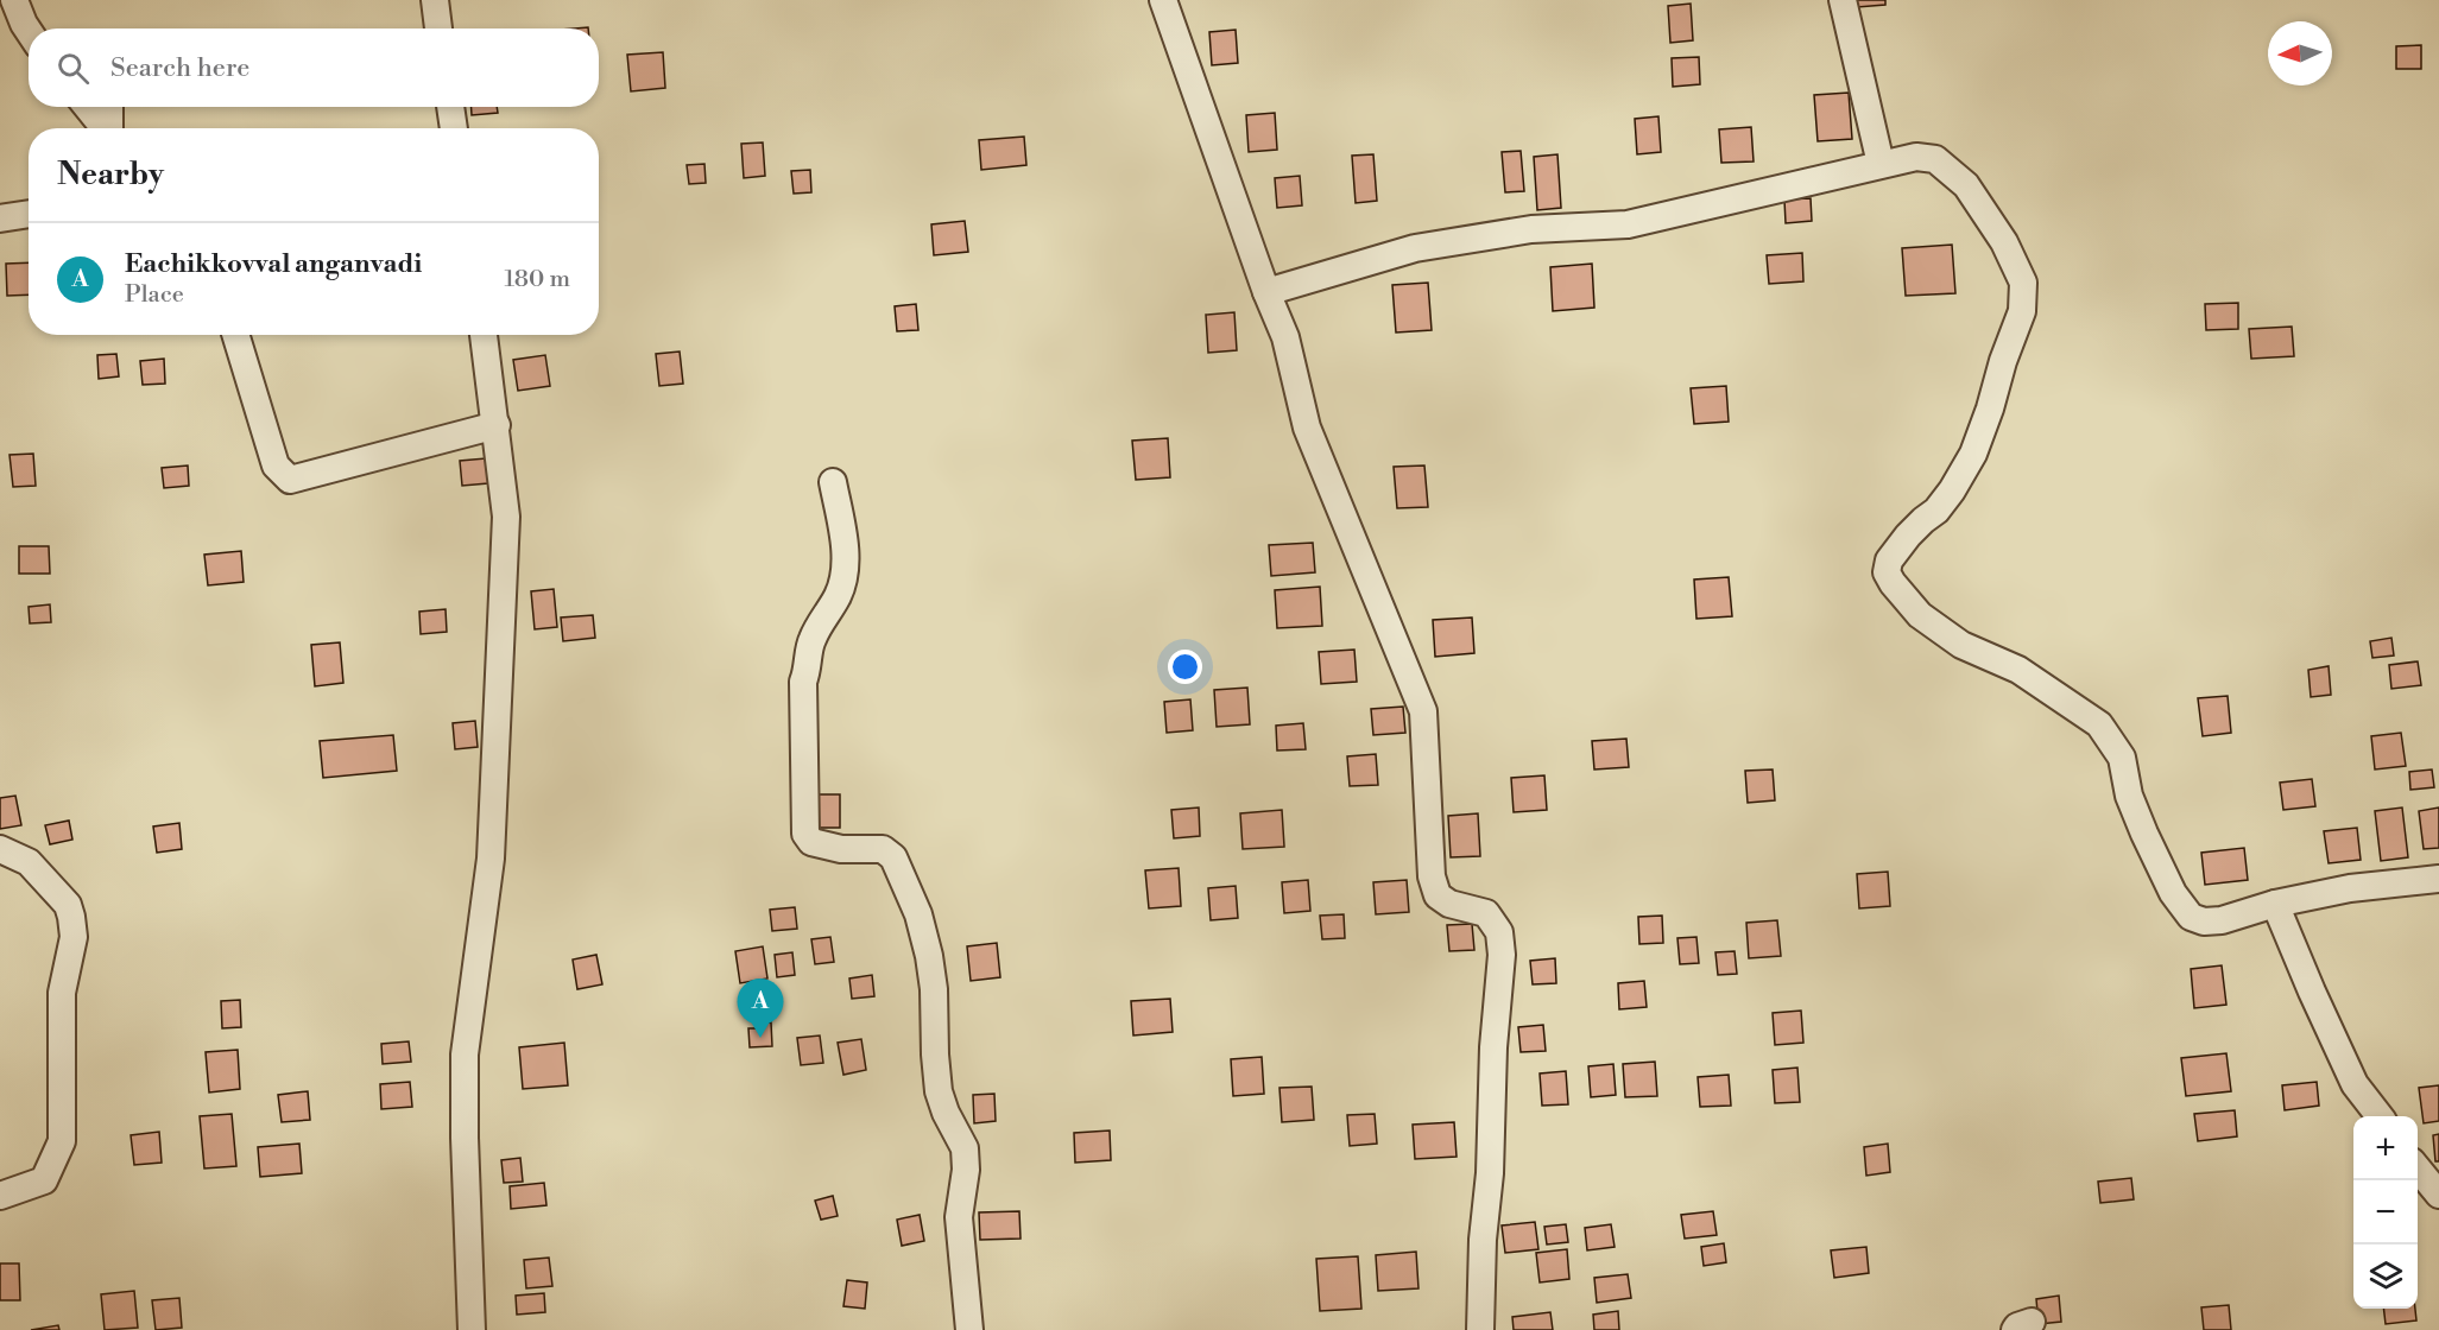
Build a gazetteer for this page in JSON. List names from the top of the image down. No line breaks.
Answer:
{"north":"left","page":{"search":"Search here","heading":"Nearby","list":[{"mark":"A","name":"Eachikkovval anganvadi","note":"Place","value":"180 m"}],"pins":"A","map_buttons":["+","−"]}}
